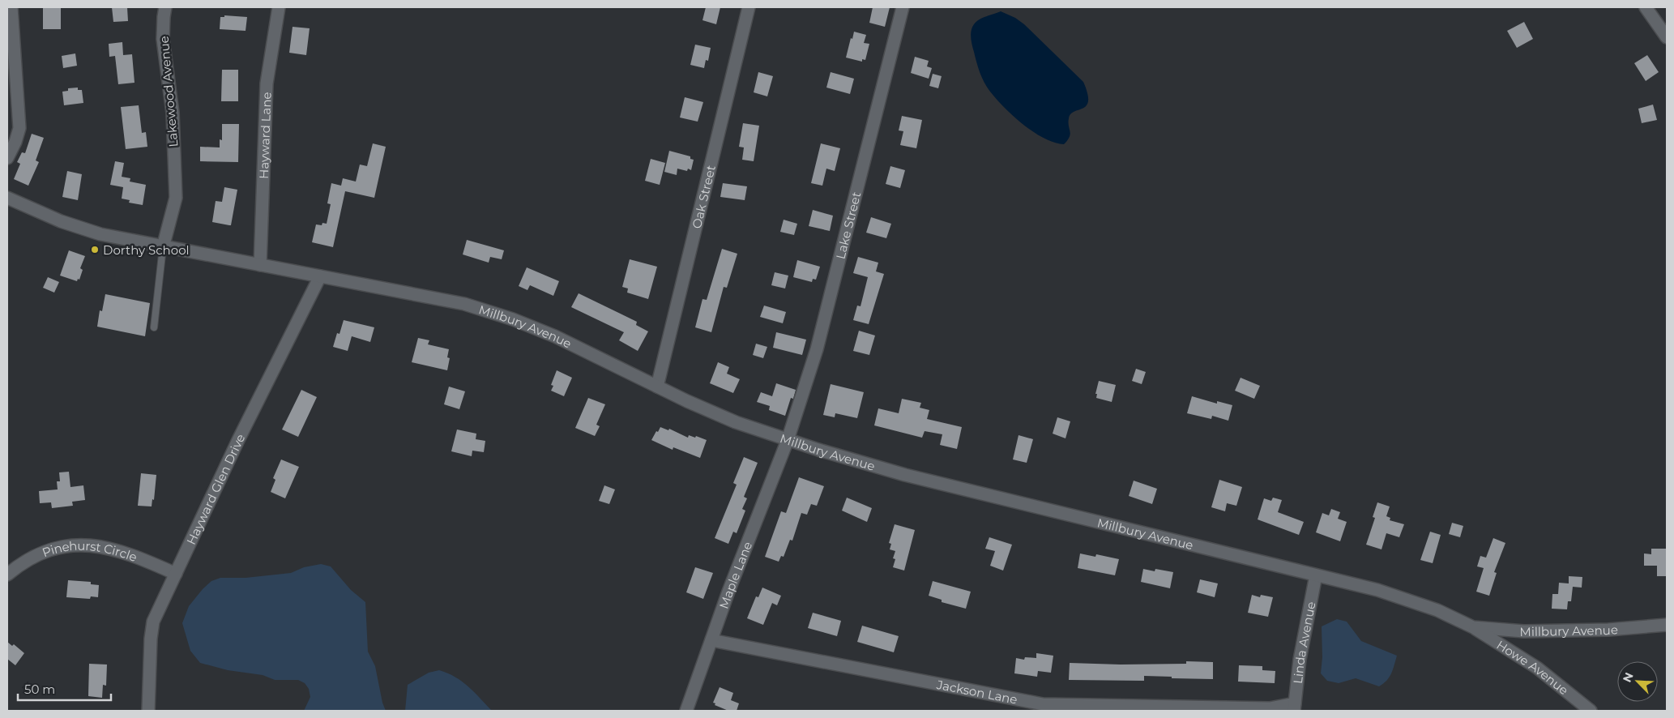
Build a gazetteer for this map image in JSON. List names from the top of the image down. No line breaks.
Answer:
{"streets":{"street":["Lakewood Avenue","Hayward Lane","Oak Street","Lake Street","Millbury Avenue","Hayward Glen Drive","Pinehurst Circle","Maple Lane","Linda Avenue","Howe Avenue","Jackson Lane"]},"crossings":[["Lakewood Avenue","Millbury Avenue"],["Hayward Lane","Millbury Avenue"],["Oak Street","Millbury Avenue"],["Lake Street","Millbury Avenue"],["Lake Street","Maple Lane"],["Millbury Avenue","Hayward Glen Drive"],["Millbury Avenue","Maple Lane"],["Millbury Avenue","Linda Avenue"],["Millbury Avenue","Howe Avenue"],["Hayward Glen Drive","Pinehurst Circle"],["Maple Lane","Jackson Lane"],["Linda Avenue","Jackson Lane"]],"places":["Dorthy School"],"scale_bar":"50 m","north":"top left"}
